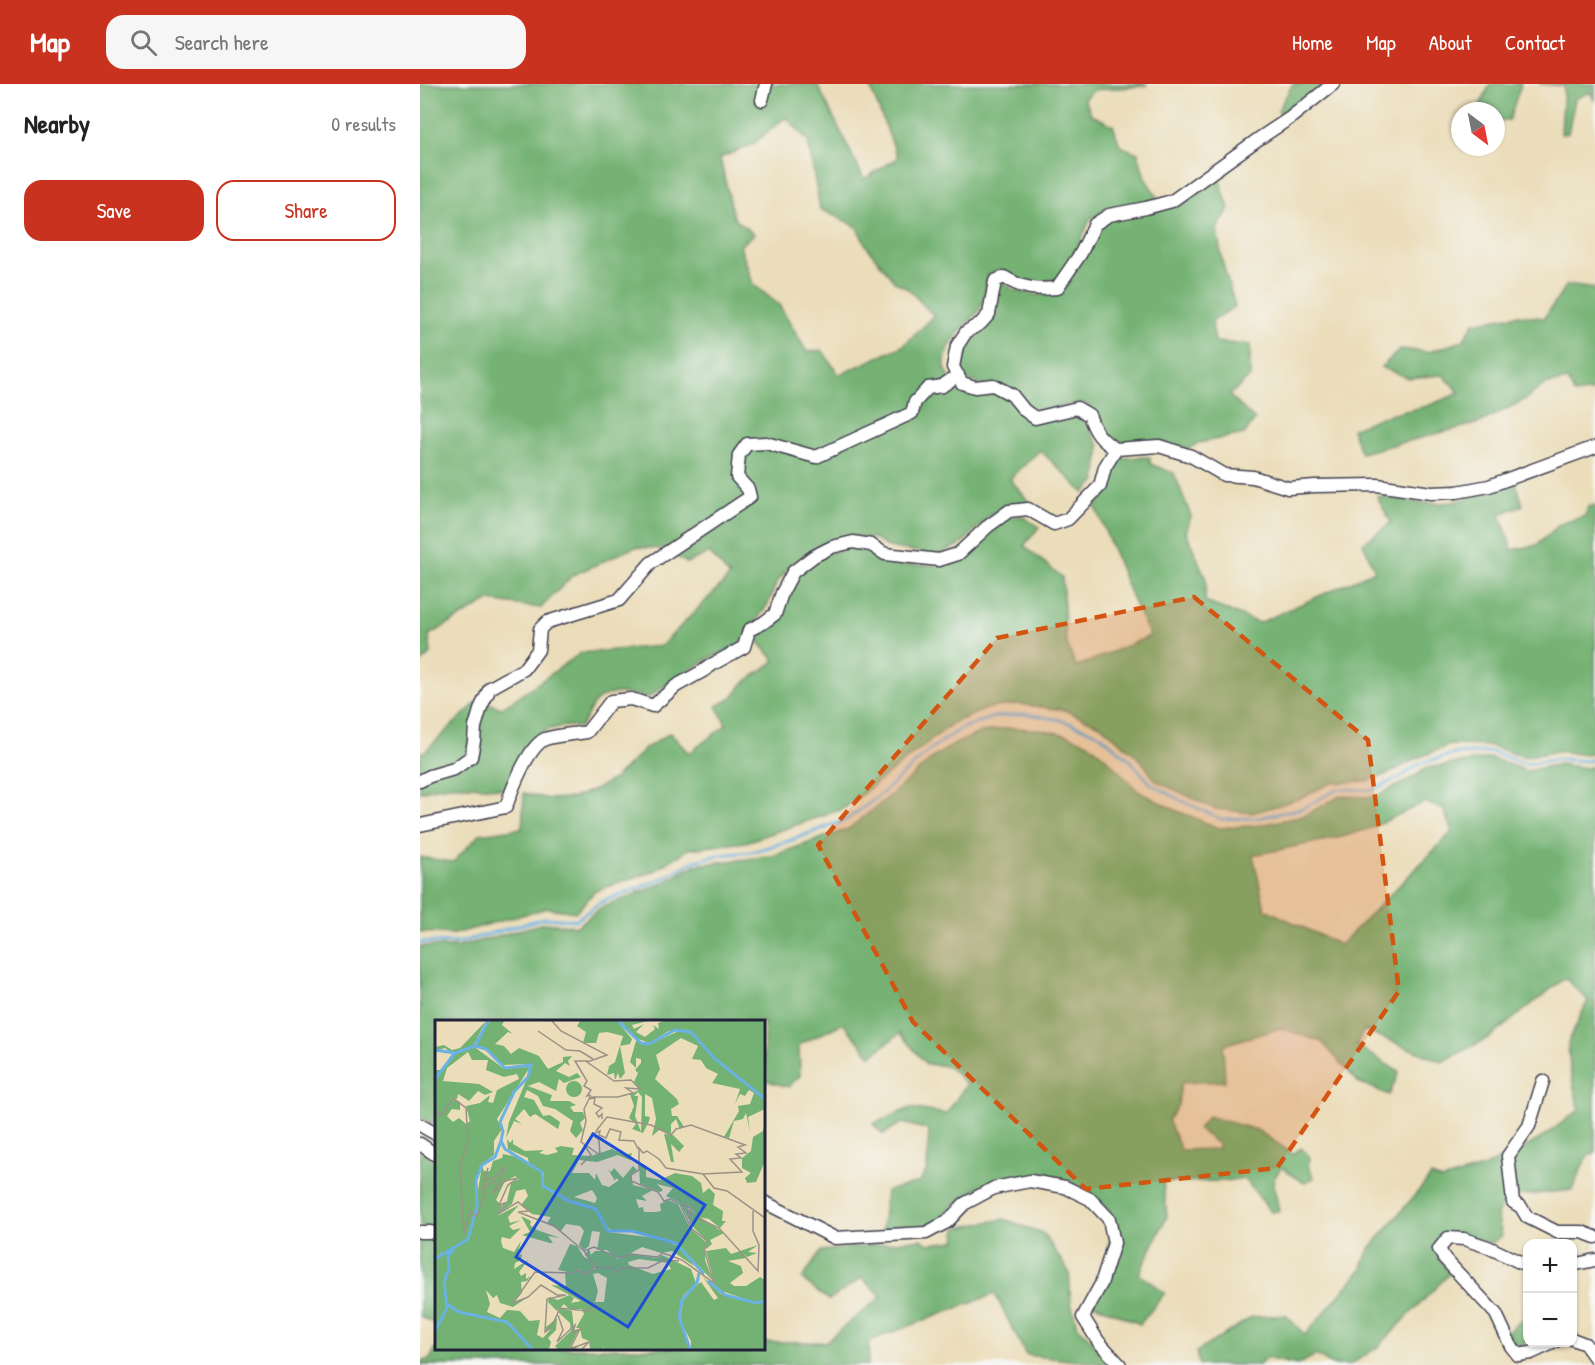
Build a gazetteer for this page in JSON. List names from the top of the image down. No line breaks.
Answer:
{"north":"bottom right","page":{"header":"Map","search":"Search here","nav":["Home","Map","About","Contact"],"heading":["Nearby","0 results"],"buttons":["Save","Share"],"map_buttons":["+","−"]}}
